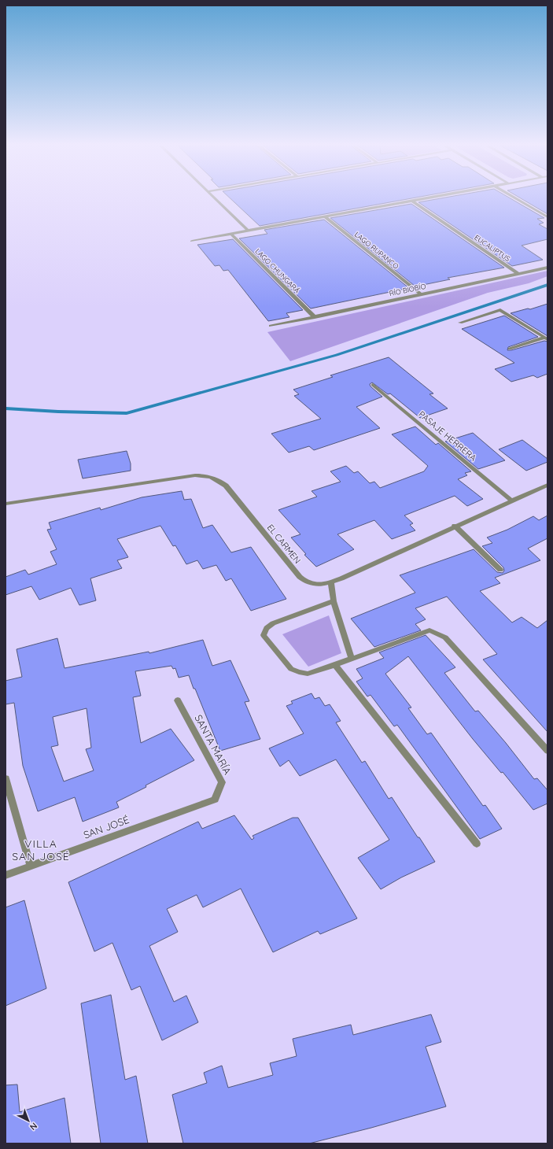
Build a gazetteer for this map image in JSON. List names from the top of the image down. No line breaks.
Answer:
{"streets":{"street":["EUCALIPTUS","LAGO RUPANCO","LAGO CHUNGARÁ","RÍO BIOBÍO","PASAJE HERRERA","EL CARMEN","SANTA MARÍA","SAN JOSÉ"]},"crossings":[["EUCALIPTUS","RÍO BIOBÍO"],["LAGO RUPANCO","RÍO BIOBÍO"],["LAGO CHUNGARÁ","RÍO BIOBÍO"],["PASAJE HERRERA","EL CARMEN"],["SANTA MARÍA","SAN JOSÉ"]],"districts":["VILLA SAN JOSÉ"],"north":"bottom right"}
